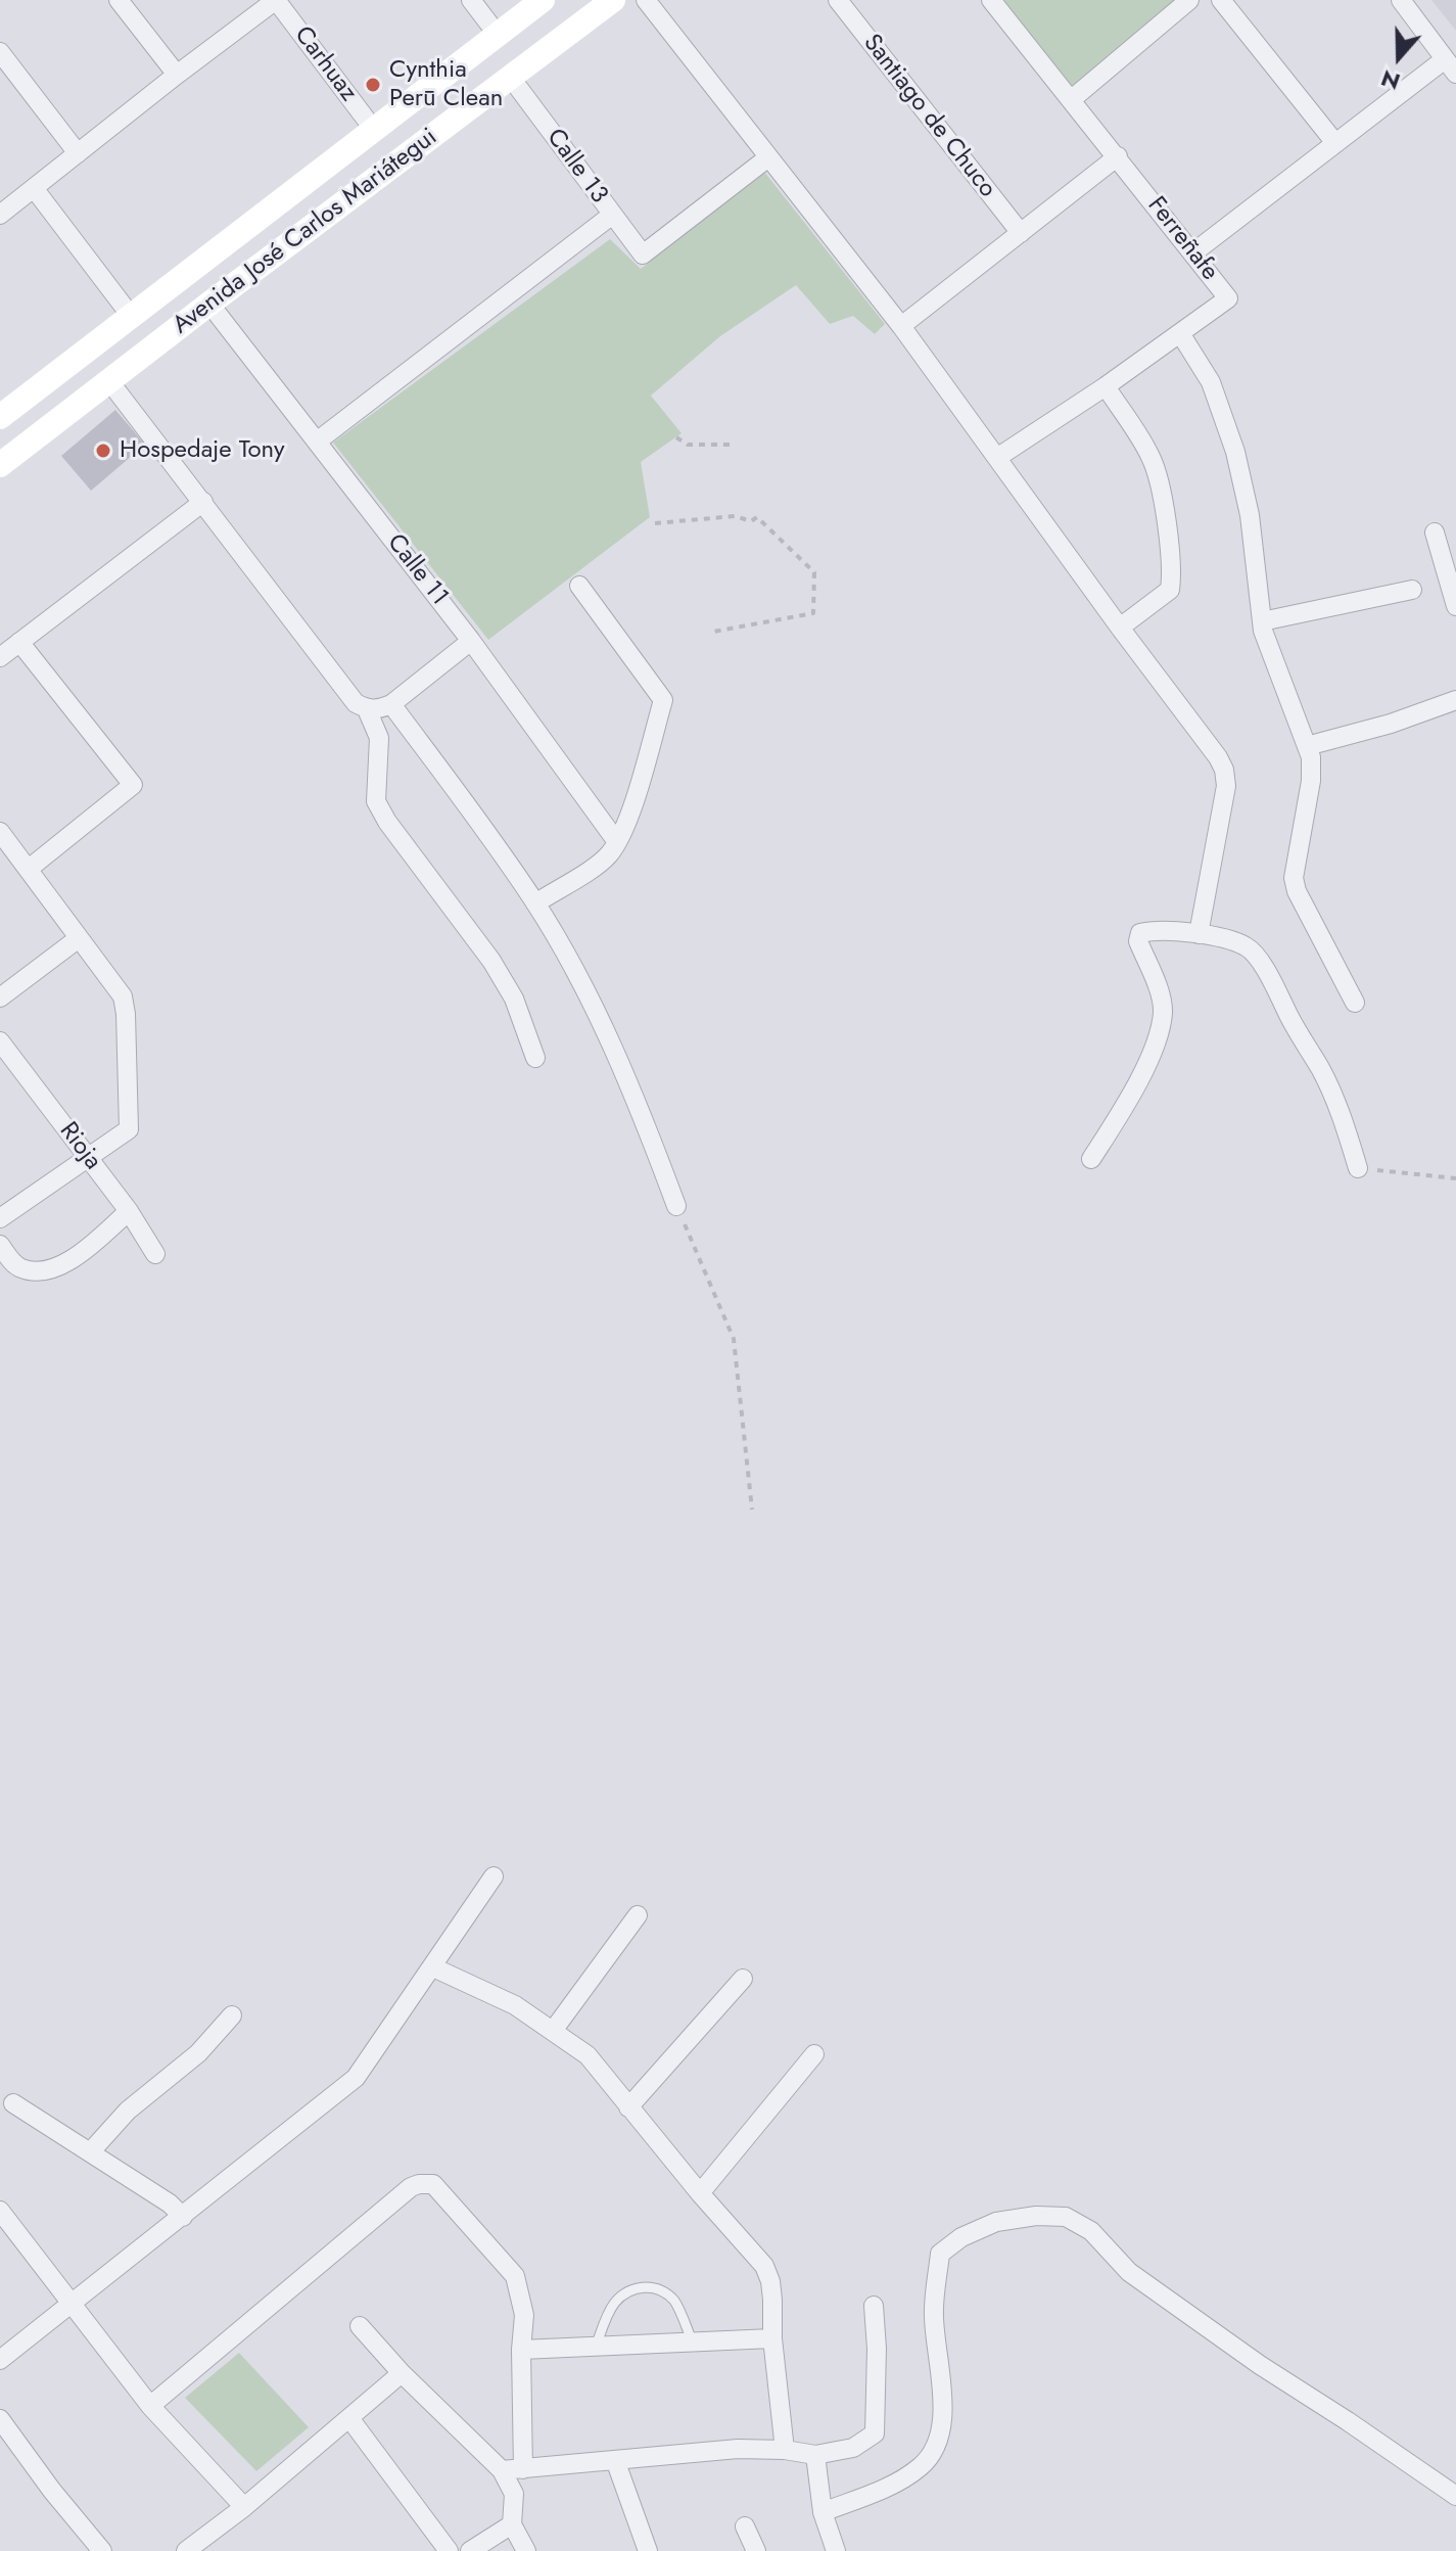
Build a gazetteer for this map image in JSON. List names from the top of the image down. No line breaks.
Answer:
{"streets":{"main road":["Avenida José Carlos Mariátegui"],"street":["Carhuaz","Santiago de Chuco","Calle 13","Ferreñafe","Calle 11","Rioja"]},"crossings":[["Carhuaz","Avenida José Carlos Mariátegui"],["Calle 13","Avenida José Carlos Mariátegui"],["Avenida José Carlos Mariátegui","Calle 11"]],"places":["Cynthia Perū Clean","Hospedaje Tony"],"north":"bottom"}
